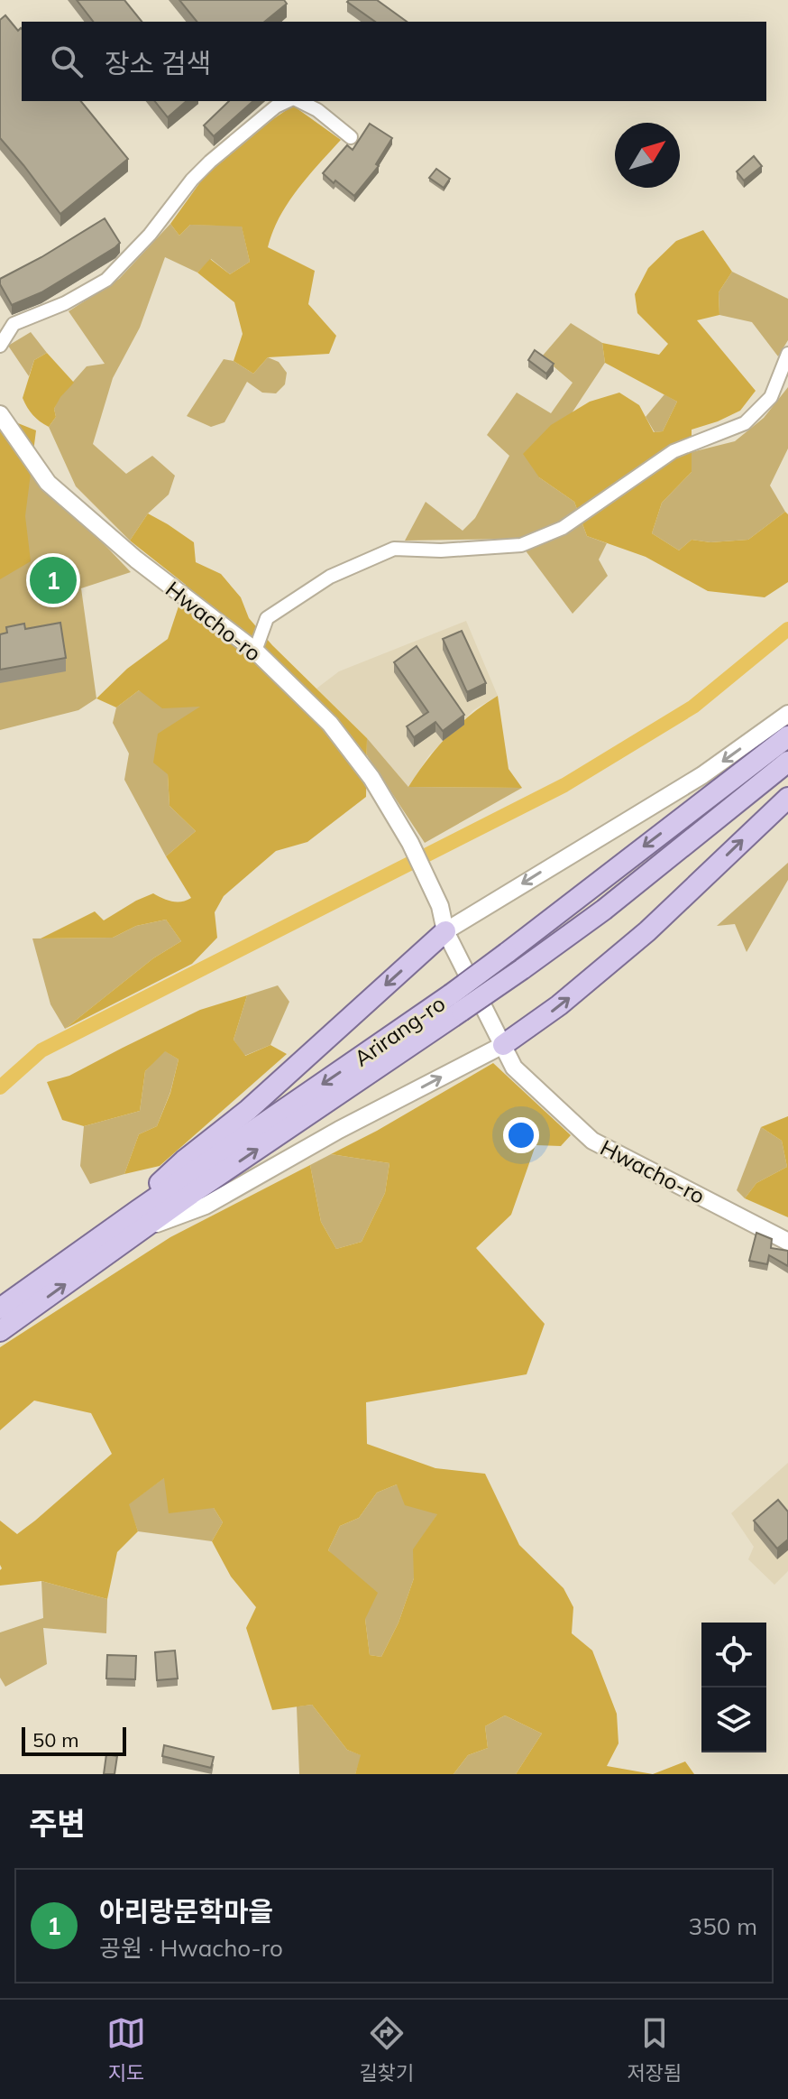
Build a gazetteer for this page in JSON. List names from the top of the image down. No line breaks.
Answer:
{"streets":{"main road":["Arirang-ro"],"street":["Hwacho-ro"]},"scale_bar":"50 m","north":"top right","page":{"search":"장소 검색","pins":"1","scale":"50 m","heading":"주변","list":[{"mark":"1","name":"아리랑문학마을","note":"공원 · Hwacho-ro","value":"350 m"}],"nav":["지도","길찾기","저장됨"]}}
